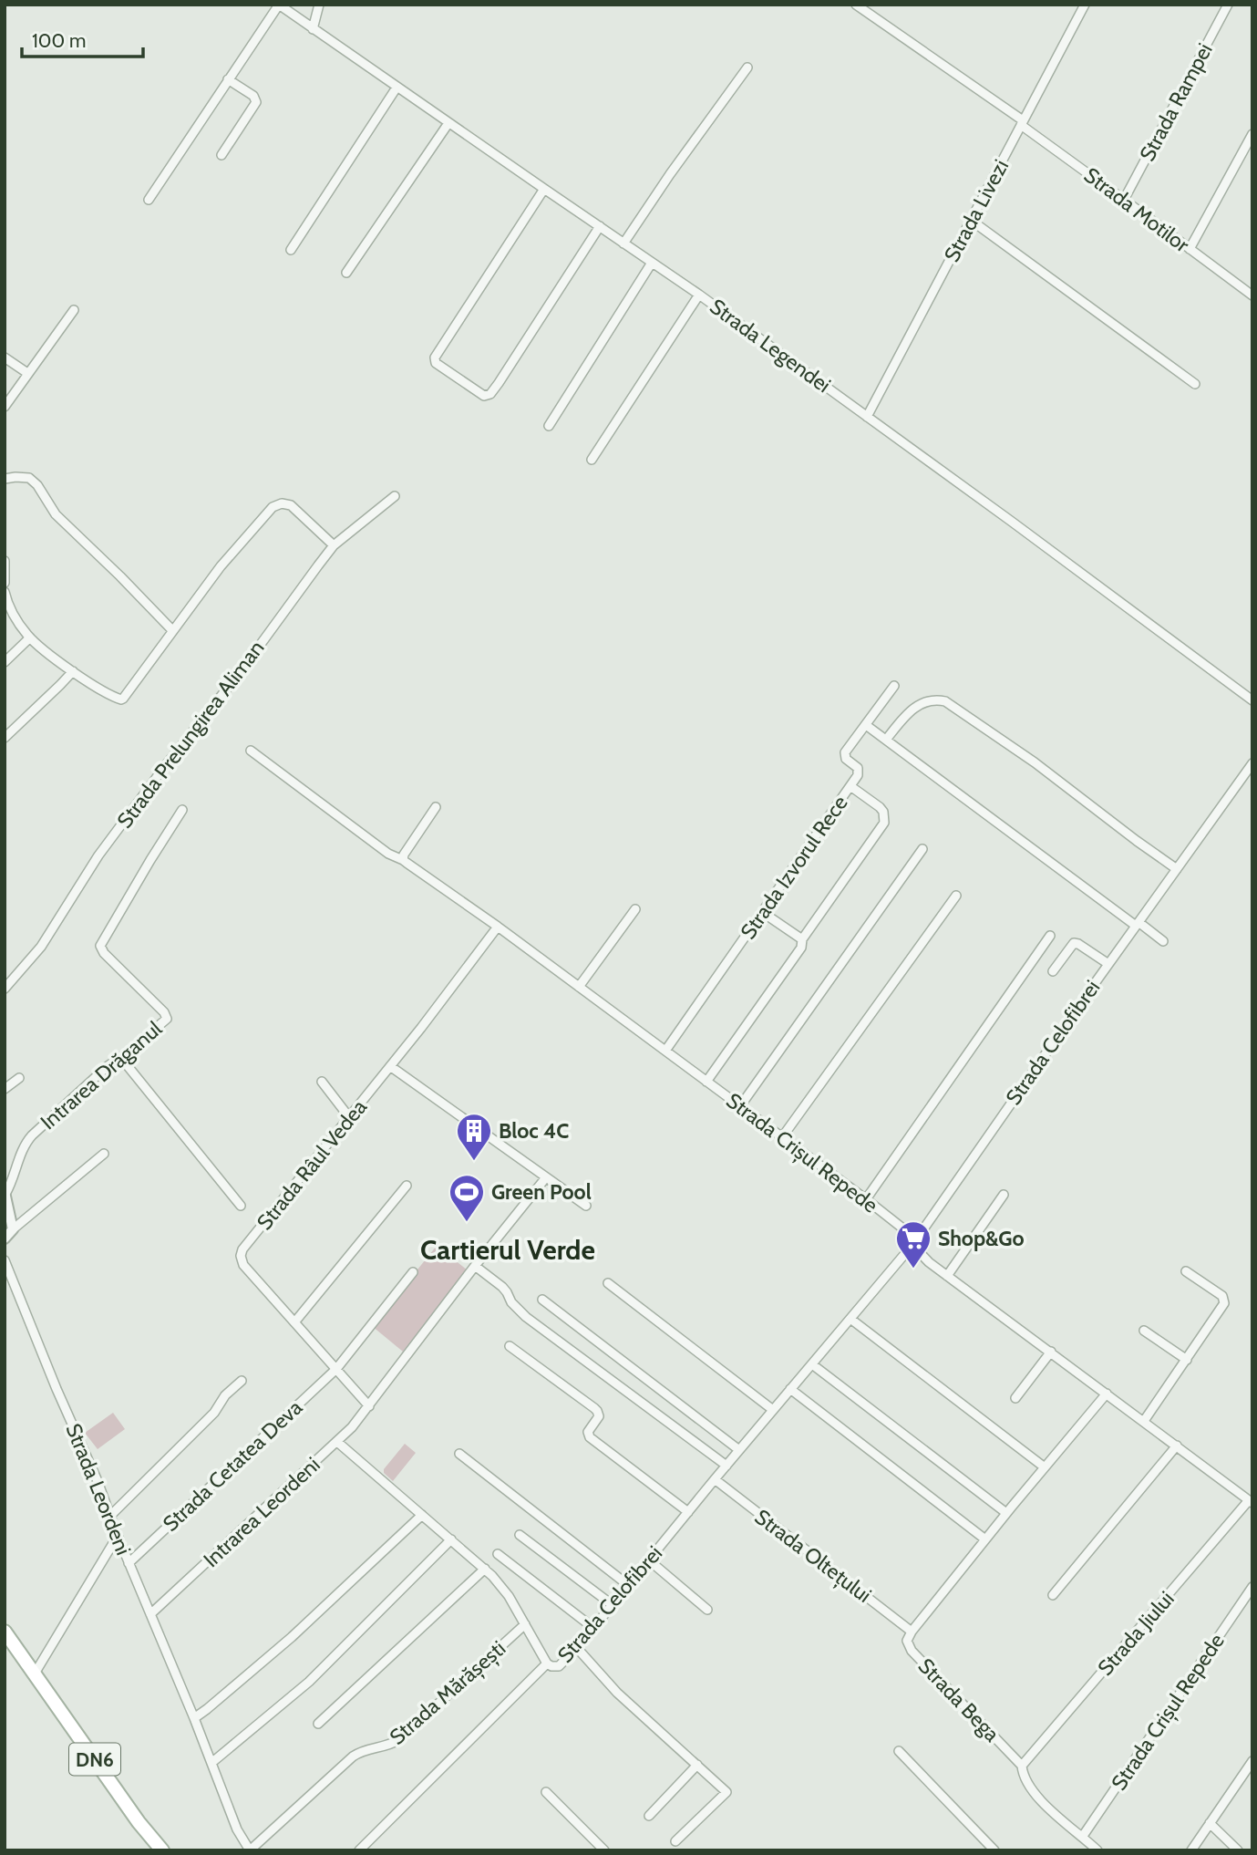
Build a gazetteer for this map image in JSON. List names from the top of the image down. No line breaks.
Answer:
{"streets":{"main road":["DN6"],"street":["Strada Rampei","Strada Motilor","Strada Livezi","Strada Legendei","Strada Prelungirea Aliman","Strada Izvorul Rece","Strada Celofibrei","Intrarea Drăganul","Strada Crișul Repede","Strada Râul Vedea","Strada Cetatea Deva","Strada Leordeni","Intrarea Leordeni","Strada Oltețului","Strada Jiului","Strada Mărășești","Strada Bega"]},"crossings":[["Strada Rampei","Strada Motilor"],["Strada Motilor","Strada Livezi"],["Strada Livezi","Strada Legendei"],["Strada Izvorul Rece","Strada Crișul Repede"],["Strada Celofibrei","Strada Crișul Repede"],["Strada Celofibrei","Strada Oltețului"],["Strada Celofibrei","Strada Mărășești"],["Intrarea Drăganul","Strada Râul Vedea"],["Strada Crișul Repede","Strada Râul Vedea"],["Strada Crișul Repede","Strada Jiului"],["Strada Crișul Repede","Strada Bega"],["Strada Cetatea Deva","Strada Leordeni"],["Strada Leordeni","Intrarea Leordeni"],["Strada Leordeni","Strada Mărășești"],["Intrarea Leordeni","Strada Mărășești"],["Strada Oltețului","Strada Bega"],["Strada Jiului","Strada Bega"]],"districts":["Cartierul Verde"],"places":{"building":["Bloc 4C"],"sports":["Green Pool"],"supermarket":["Shop&Go"]},"scale_bar":"100 m"}
